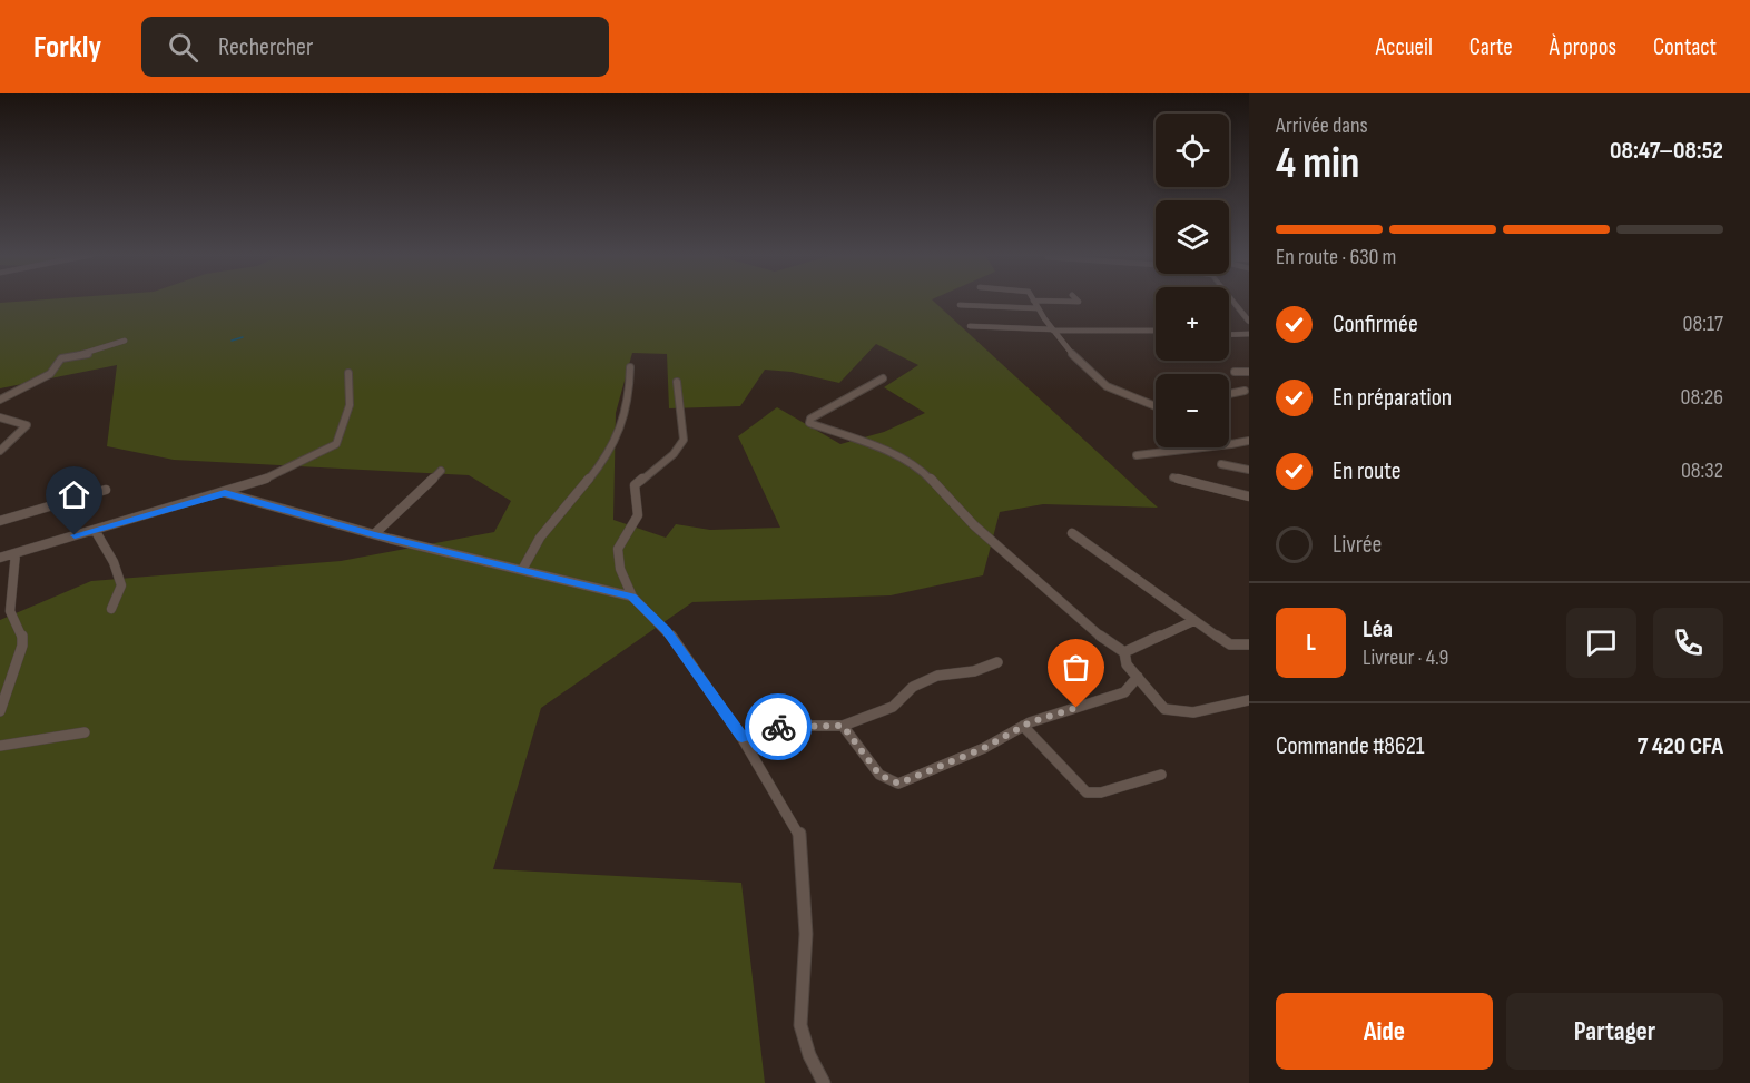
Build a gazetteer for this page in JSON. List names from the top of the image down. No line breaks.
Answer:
{"page":{"header":"Forkly","search":"Rechercher","nav":["Accueil","Carte","À propos","Contact"],"heading":["4 min","Arrivée dans","08:47–08:52"],"panel":["Léa","Livreur · 4.9","Commande #8621","7 420 CFA"],"map_buttons":["+","−"],"bar":"En route · 630 m","list":[["Confirmée","08:17"],["En préparation","08:26"],["En route","08:32"],"Livrée"],"round":"L","buttons":["Aide","Partager"]}}
